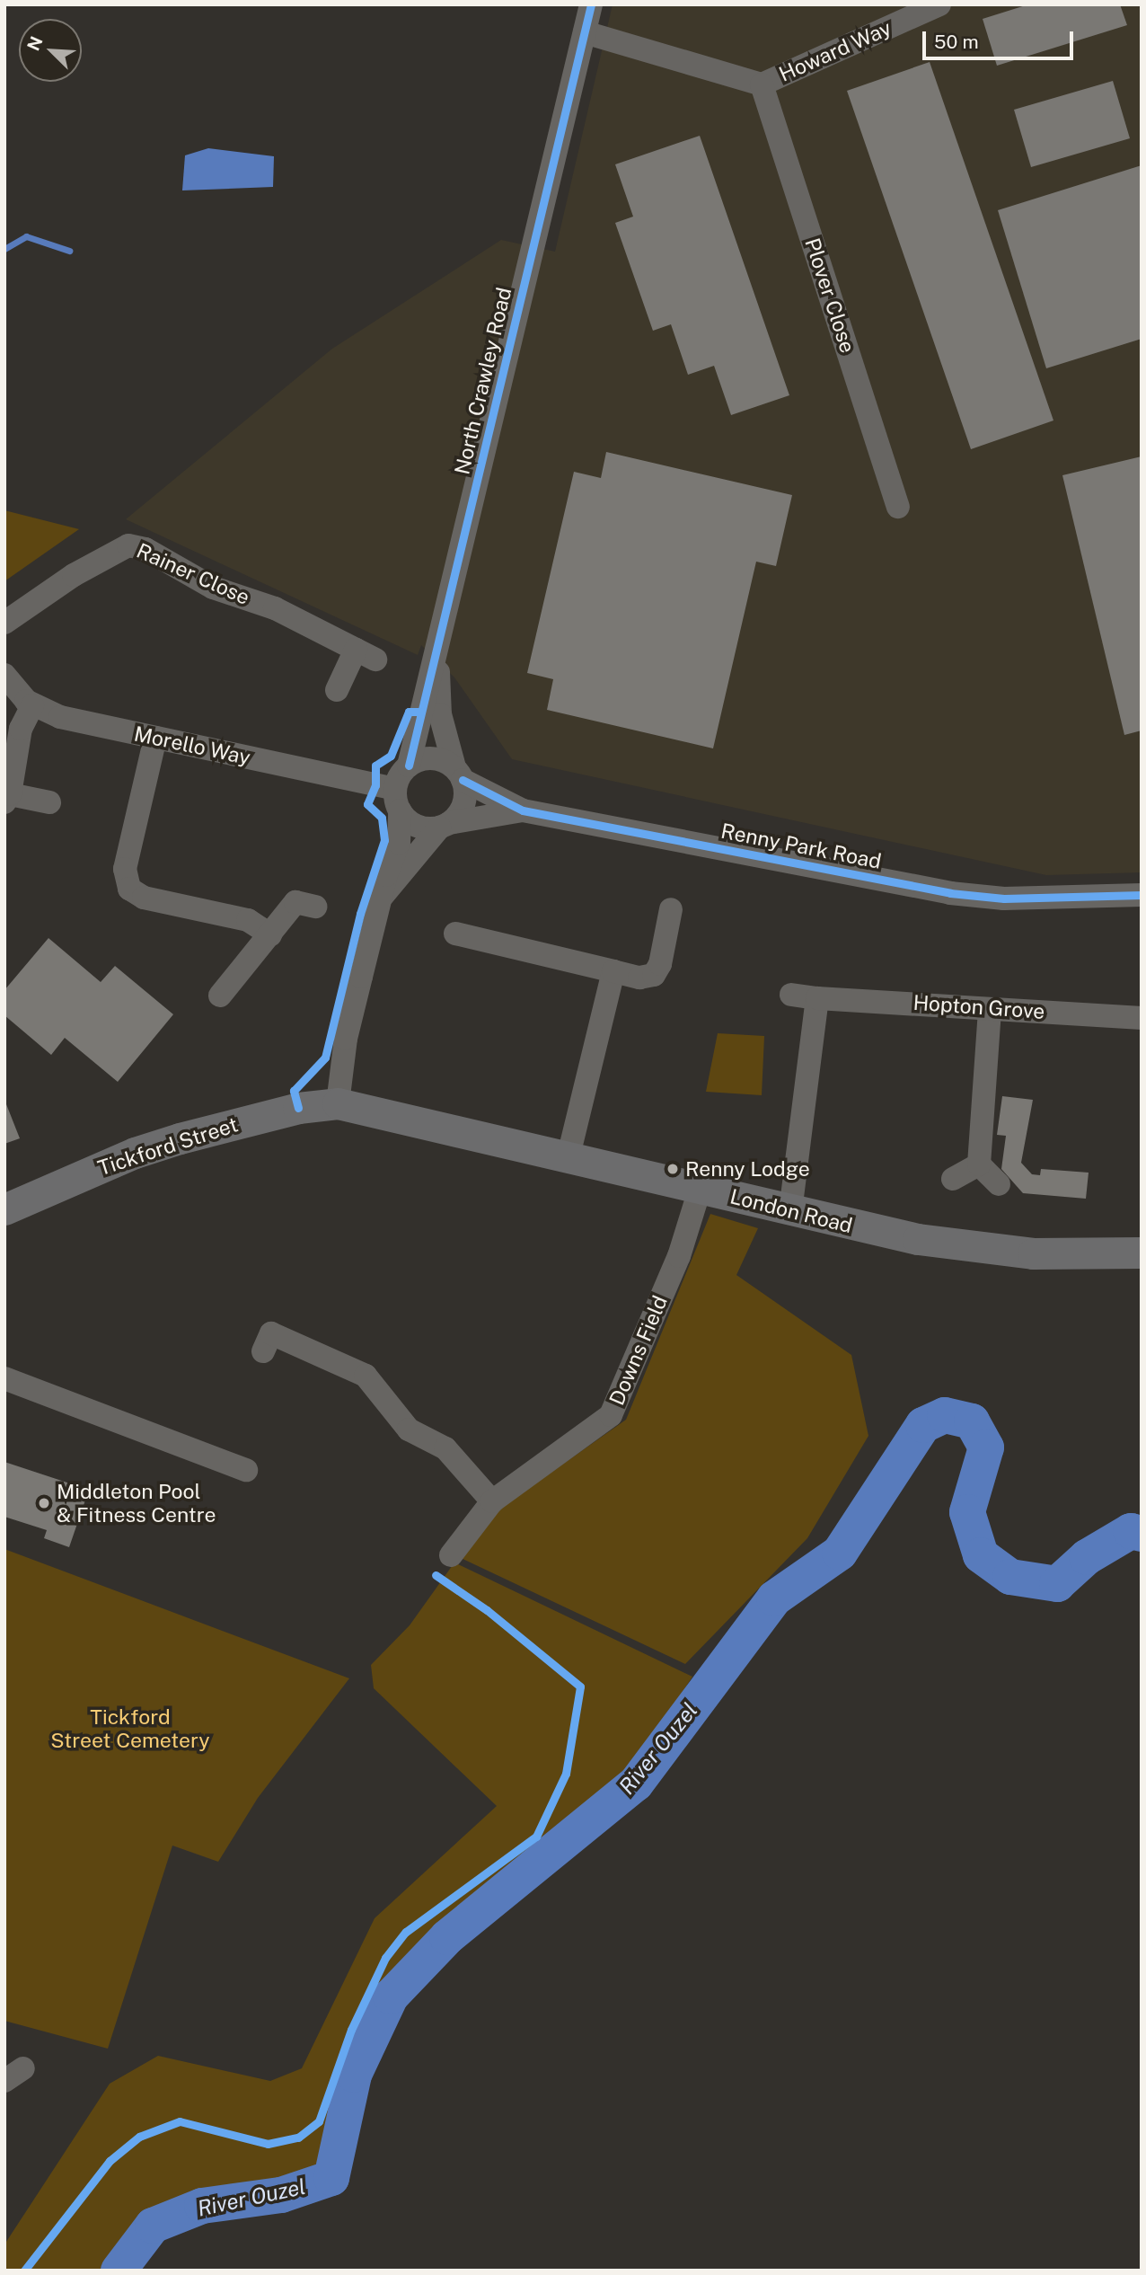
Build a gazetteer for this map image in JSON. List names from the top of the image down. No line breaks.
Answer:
{"streets":{"main road":["Tickford Street","London Road"],"street":["Howard Way","Plover Close","North Crawley Road","Rainer Close","Morello Way","Renny Park Road","Hopton Grove","Downs Field"]},"crossings":[["Howard Way","Plover Close"],["Howard Way","North Crawley Road"],["North Crawley Road","Morello Way"],["North Crawley Road","Renny Park Road"],["Morello Way","Renny Park Road"],["Tickford Street","London Road"],["London Road","Downs Field"]],"water":["River Ouzel"],"parks":["Tickford Street Cemetery"],"places":["Renny Lodge","Middleton Pool & Fitness Centre"],"scale_bar":"50 m","north":"top left"}
